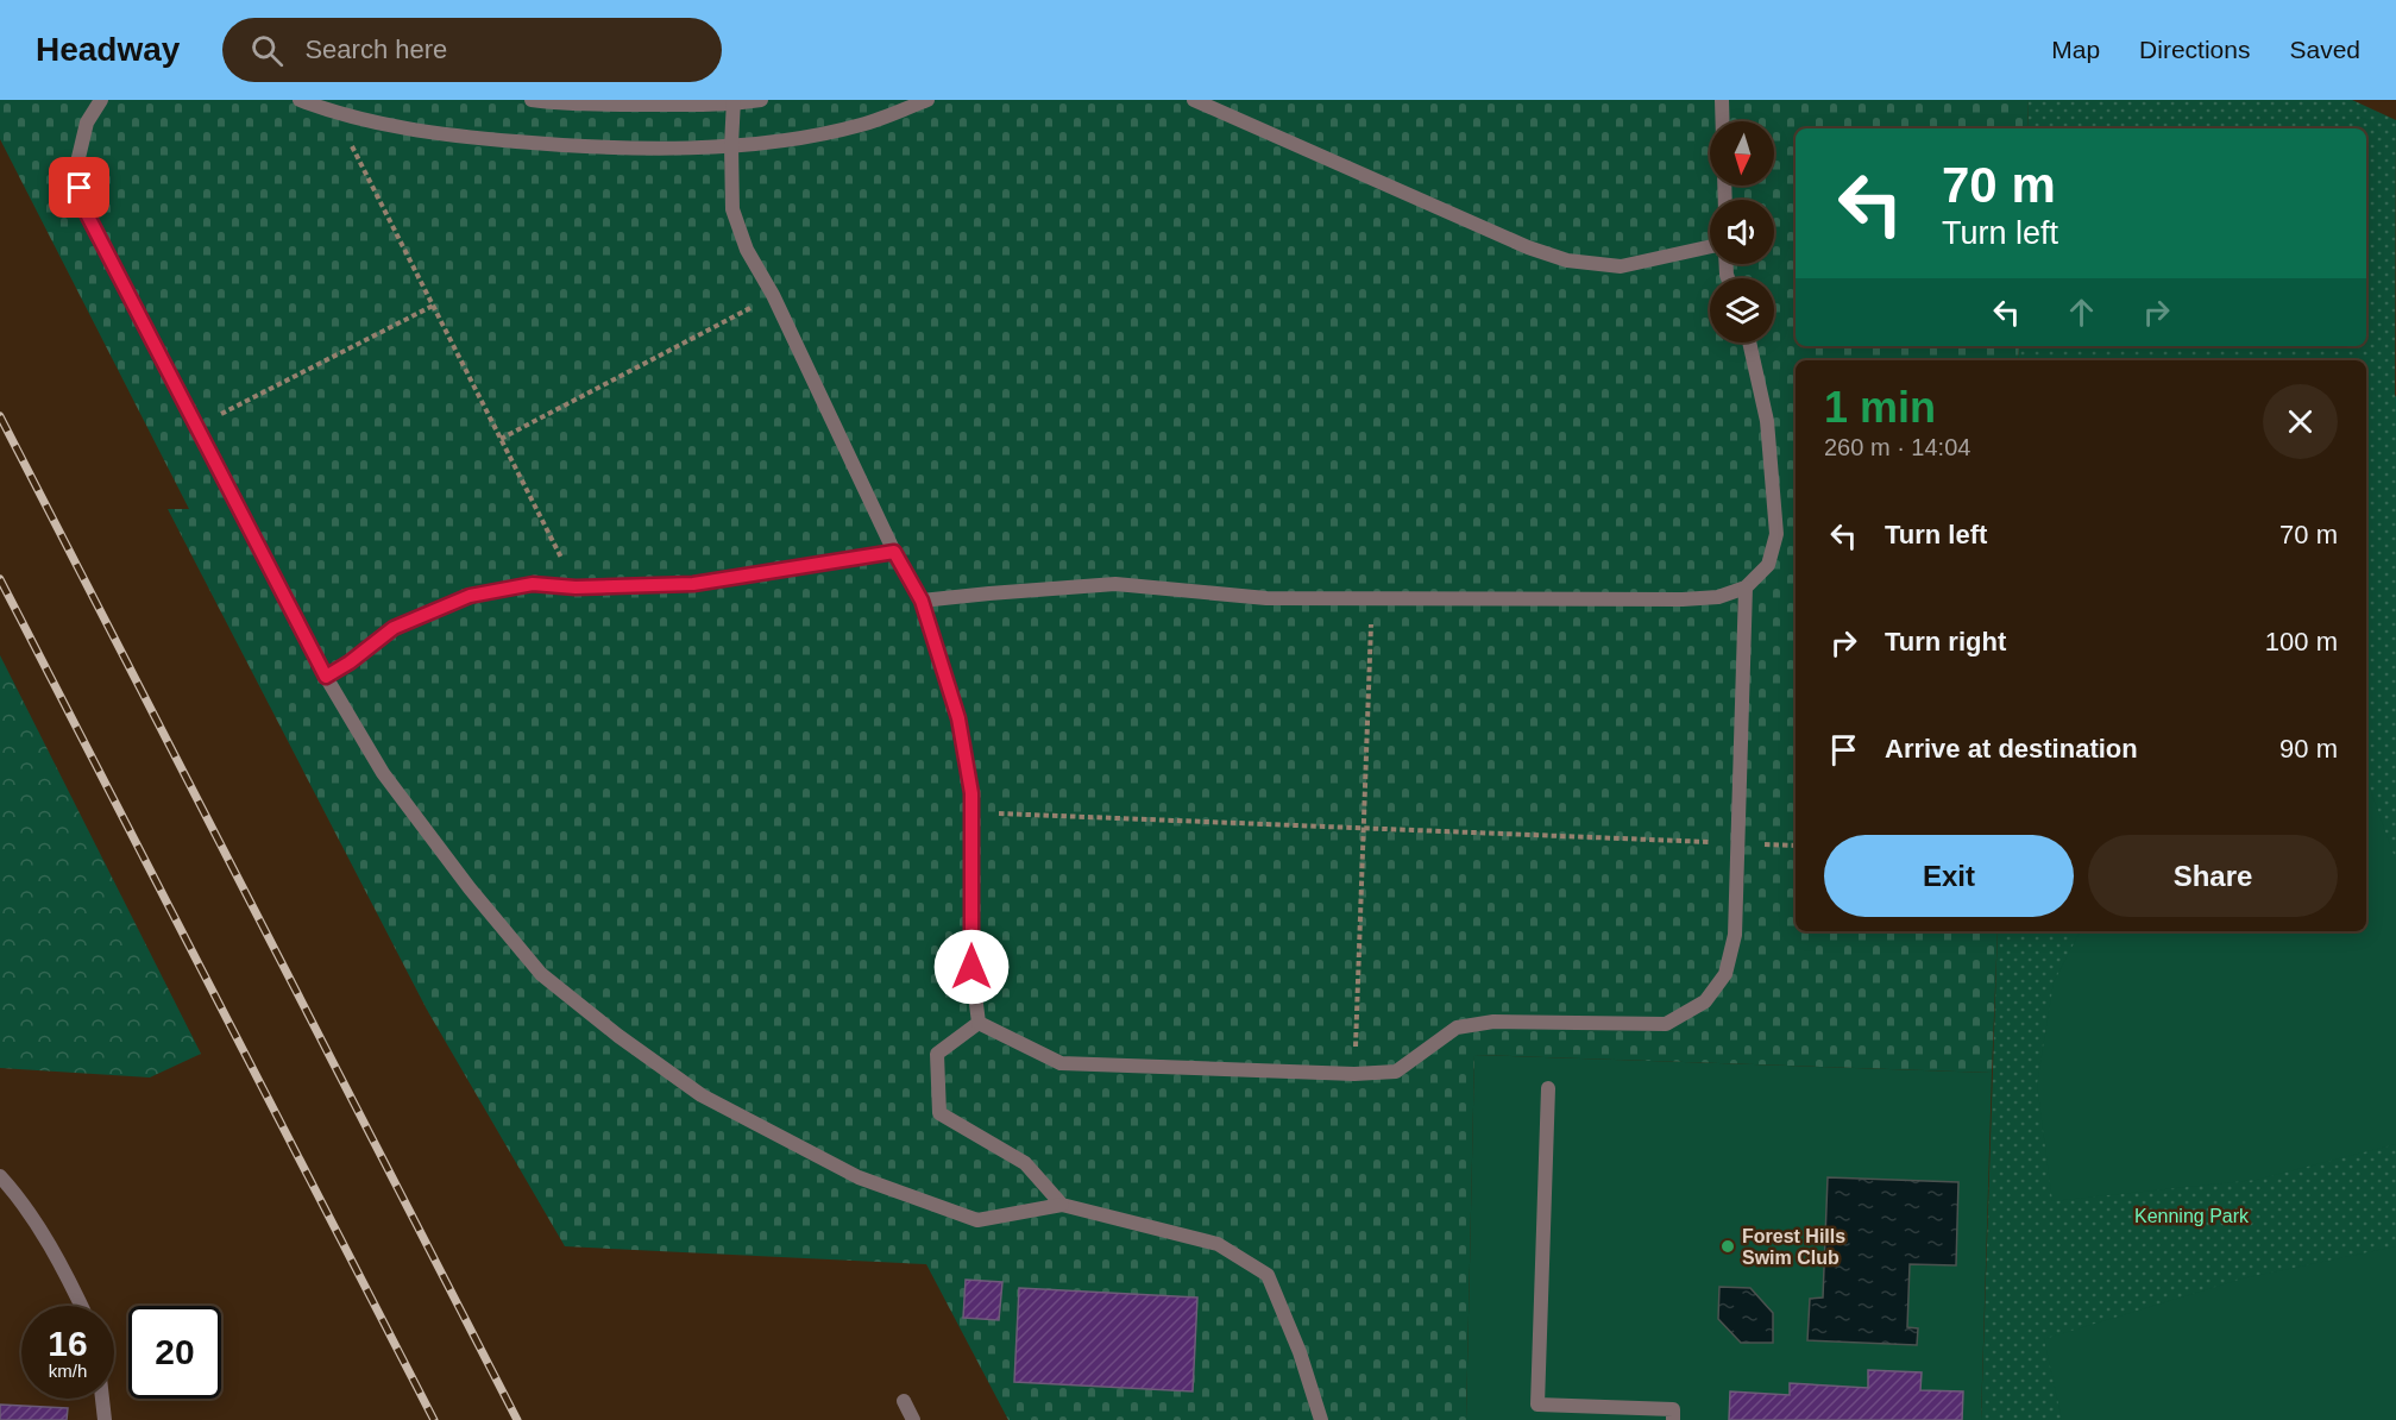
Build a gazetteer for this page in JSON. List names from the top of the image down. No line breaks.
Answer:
{"parks":["Kenning Park"],"places":["Forest Hills Swim Club"],"north":"bottom","page":{"header":"Headway","search":"Search here","nav":["Map","Directions","Saved"],"turn":["70 m","Turn left"],"heading":["1 min","260 m · 14:04"],"list":[{"name":"Turn left","value":"70 m"},{"name":"Turn right","value":"100 m"},{"name":"Arrive at destination","value":"90 m"}],"buttons":["Exit","Share"],"speed":"16 km/h","limit":"20"}}
